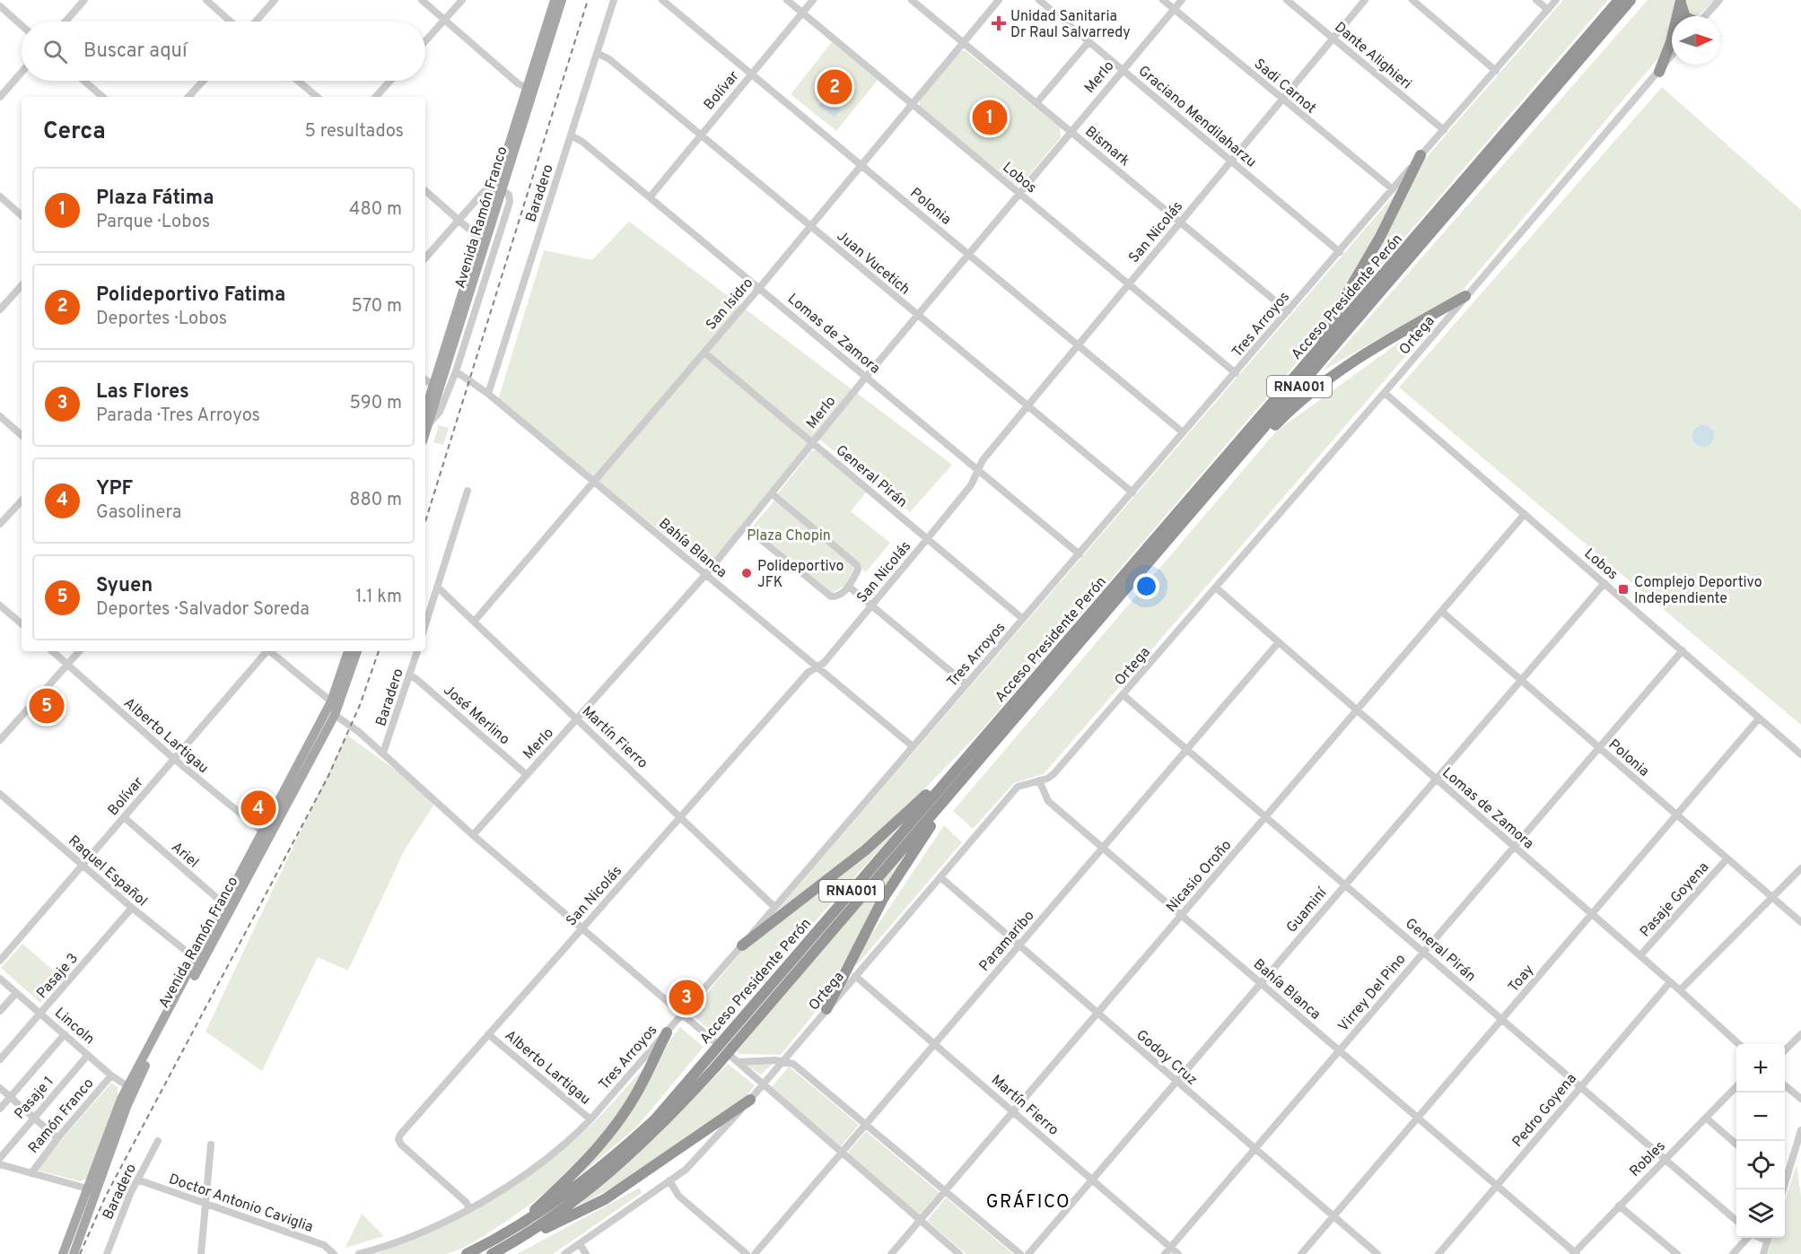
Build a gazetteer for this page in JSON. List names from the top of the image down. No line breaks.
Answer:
{"streets":{"highway":["Acceso Presidente Perón","RNA001"],"main road":["Avenida Ramón Franco"],"street":["Dante Alighieri","Merlo","Sadi Carnot","Bolívar","Graciano Mendilaharzu","Bismark","Lobos","Baradero","Polonia","San Nicolás","Juan Vucetich","San Isidro","Tres Arroyos","Lomas de Zamora","Ortega","General Pirán","Bahía Blanca","José Merlino","Alberto Lartigau","Martín Fierro","Ariel","Raquel Español","Nicasio Oroño","Pasaje Goyena","Guaminí","Paramaribo","Pasaje 3","Toay","Virrey Del Pino","Lincoln","Godoy Cruz","Pasaje 1","Pedro Goyena","Ramón Franco","Robles","Doctor Antonio Caviglia"]},"crossings":[["Dante Alighieri","San Nicolás"],["Dante Alighieri","Tres Arroyos"],["Merlo","Sadi Carnot"],["Merlo","Graciano Mendilaharzu"],["Merlo","Bismark"],["Merlo","Lobos"],["Merlo","Polonia"],["Merlo","Juan Vucetich"],["Merlo","Lomas de Zamora"],["Merlo","General Pirán"],["Merlo","Bahía Blanca"],["Merlo","José Merlino"],["Merlo","Martín Fierro"],["Sadi Carnot","San Nicolás"],["Sadi Carnot","Tres Arroyos"],["Bolívar","Lobos"],["Bolívar","Polonia"],["Bolívar","Juan Vucetich"],["Bolívar","Lomas de Zamora"],["Bolívar","Alberto Lartigau"],["Bolívar","Ariel"],["Bolívar","Raquel Español"],["Graciano Mendilaharzu","San Nicolás"],["Graciano Mendilaharzu","Tres Arroyos"],["Bismark","San Nicolás"],["Bismark","San Isidro"],["Bismark","Tres Arroyos"],["Lobos","San Nicolás"],["Lobos","San Isidro"],["Lobos","Tres Arroyos"],["Lobos","Ortega"],["Lobos","Nicasio Oroño"],["Lobos","Guaminí"],["Lobos","Toay"],["Lobos","Virrey Del Pino"],["Baradero","Juan Vucetich"],["Baradero","Lomas de Zamora"],["Baradero","Bahía Blanca"],["Baradero","José Merlino"],["Baradero","Doctor Antonio Caviglia"],["Polonia","San Nicolás"],["Polonia","San Isidro"],["Polonia","Tres Arroyos"],["Polonia","Nicasio Oroño"],["Polonia","Pasaje Goyena"],["Polonia","Guaminí"],["Polonia","Toay"],["Polonia","Virrey Del Pino"],["Avenida Ramón Franco","Alberto Lartigau"],["Avenida Ramón Franco","Ariel"],["Avenida Ramón Franco","Raquel Español"],["Avenida Ramón Franco","Lincoln"],["San Nicolás","Juan Vucetich"],["San Nicolás","Tres Arroyos"],["San Nicolás","Lomas de Zamora"],["San Nicolás","General Pirán"],["San Nicolás","Bahía Blanca"],["San Nicolás","Alberto Lartigau"],["San Nicolás","Martín Fierro"],["Juan Vucetich","San Isidro"],["Juan Vucetich","Tres Arroyos"],["San Isidro","Lomas de Zamora"],["San Isidro","General Pirán"],["San Isidro","Bahía Blanca"],["San Isidro","Martín Fierro"],["Tres Arroyos","Lomas de Zamora"],["Tres Arroyos","General Pirán"],["Tres Arroyos","Bahía Blanca"],["Tres Arroyos","Alberto Lartigau"],["Tres Arroyos","Martín Fierro"],["Lomas de Zamora","Ortega"],["Lomas de Zamora","Nicasio Oroño"],["Lomas de Zamora","Pasaje Goyena"],["Lomas de Zamora","Guaminí"],["Lomas de Zamora","Paramaribo"],["Lomas de Zamora","Toay"],["Lomas de Zamora","Virrey Del Pino"],["Lomas de Zamora","Pedro Goyena"],["Ortega","General Pirán"],["Ortega","Bahía Blanca"],["Ortega","Martín Fierro"],["Ortega","Godoy Cruz"],["General Pirán","Nicasio Oroño"],["General Pirán","Guaminí"],["General Pirán","Paramaribo"],["General Pirán","Toay"],["General Pirán","Virrey Del Pino"],["General Pirán","Pedro Goyena"],["General Pirán","Robles"],["Bahía Blanca","Nicasio Oroño"],["Bahía Blanca","Guaminí"],["Bahía Blanca","Paramaribo"],["Bahía Blanca","Toay"],["Bahía Blanca","Virrey Del Pino"],["Bahía Blanca","Pedro Goyena"],["Bahía Blanca","Robles"],["Martín Fierro","Nicasio Oroño"],["Martín Fierro","Guaminí"],["Martín Fierro","Paramaribo"],["Martín Fierro","Virrey Del Pino"],["Raquel Español","Pasaje 3"],["Nicasio Oroño","Godoy Cruz"],["Guaminí","Godoy Cruz"],["Paramaribo","Godoy Cruz"],["Pasaje 3","Lincoln"],["Toay","Godoy Cruz"],["Virrey Del Pino","Godoy Cruz"],["Lincoln","Pasaje 1"],["Lincoln","Ramón Franco"]],"districts":["GRÁFICO"],"parks":["Plaza Chopin"],"places":{"health":["Unidad Sanitaria Dr Raul Salvarredy"],"other":["Polideportivo JFK"],"transit":["Complejo Deportivo Independiente"]},"north":"right","page":{"search":"Buscar aquí","pins":["2","1","5","4","3"],"heading":["Cerca","5 resultados"],"list":[{"mark":"1","name":"Plaza Fátima","note":"Parque · Lobos","value":"480 m"},{"mark":"2","name":"Polideportivo Fatima","note":"Deportes · Lobos","value":"570 m"},{"mark":"3","name":"Las Flores","note":"Parada · Tres Arroyos","value":"590 m"},{"mark":"4","name":"YPF","note":"Gasolinera","value":"880 m"},{"mark":"5","name":"Syuen","note":"Deportes · Salvador Soreda","value":"1.1 km"}],"map_buttons":["+","−"]}}
